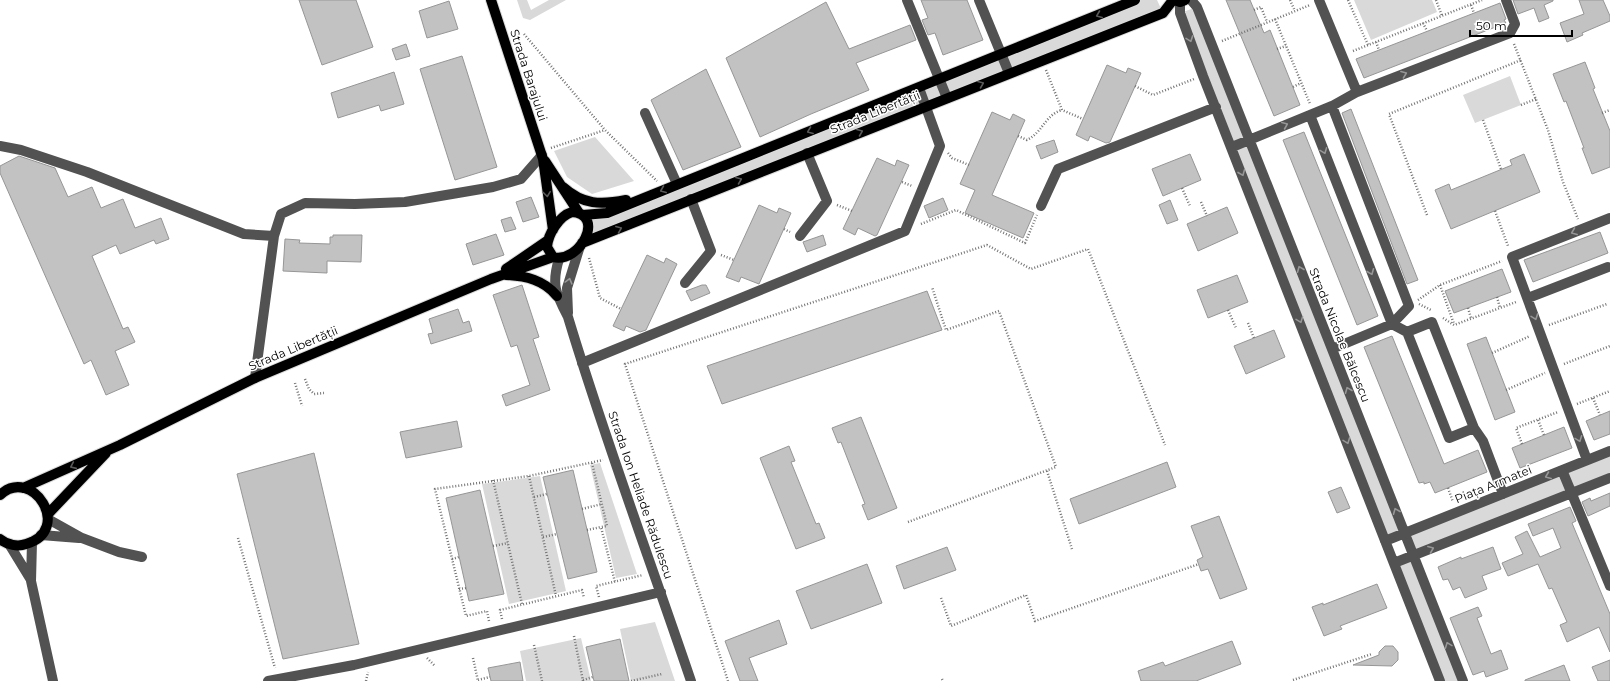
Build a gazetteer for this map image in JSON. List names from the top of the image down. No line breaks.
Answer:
{"streets":{"main road":["Strada Barajului","Strada Libertății"],"street":["Strada Nicolae Bălcescu","Piața Armatei","Strada Ion Heliade Rădulescu"]},"crossings":[["Strada Barajului","Strada Libertății"],["Strada Barajului","Strada Ion Heliade Rădulescu"],["Strada Libertății","Strada Nicolae Bălcescu"],["Strada Libertății","Strada Ion Heliade Rădulescu"],["Strada Nicolae Bălcescu","Piața Armatei"]],"scale_bar":"50 m"}
